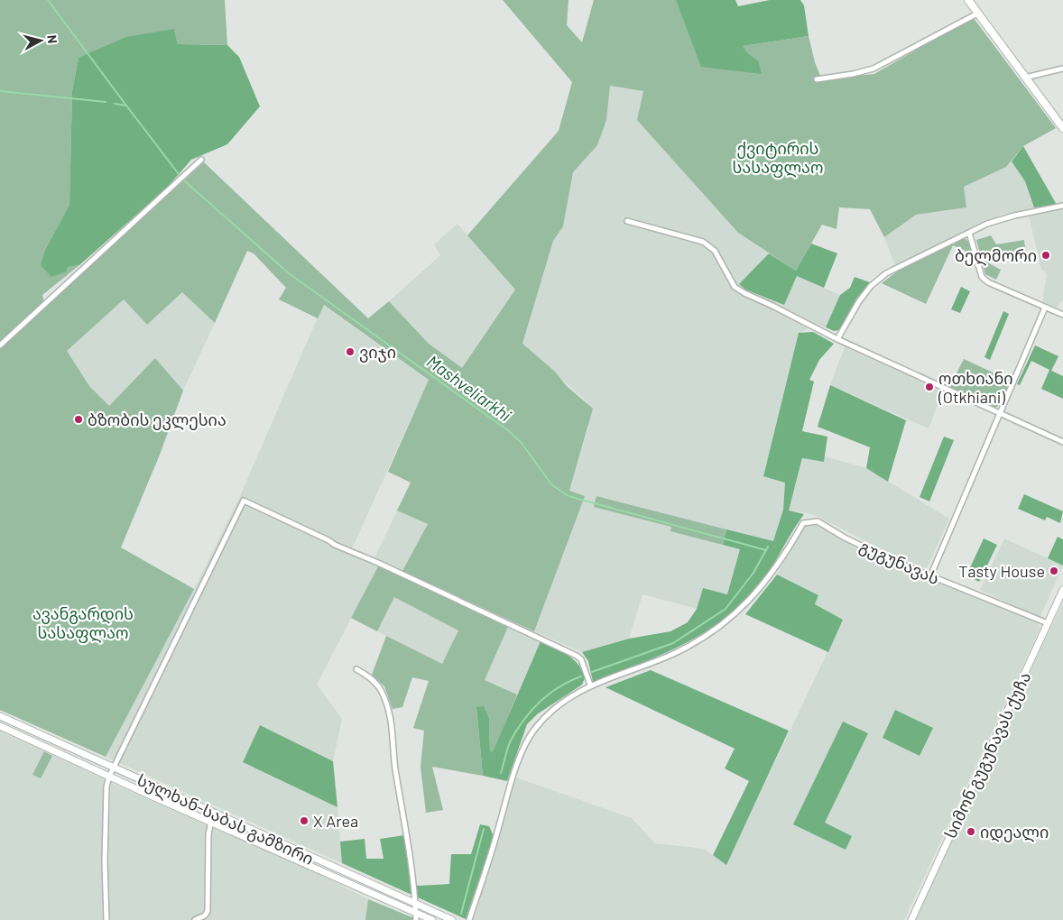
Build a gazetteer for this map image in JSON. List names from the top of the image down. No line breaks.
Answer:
{"streets":{"main road":["სიმონ გუგუნავას ქუჩა","სულხან-საბას გამზირი"],"street":["გუგუნავას"]},"crossings":[["გუგუნავას","სიმონ გუგუნავას ქუჩა"]],"water":["Mashveliarkhi"],"parks":["ქვიტირის სასაფლაო","ავანგარდის სასაფლაო"],"places":["ბელმორი","ვიჯი","ოთხიანი (Otkhiani)","ბზობის ეკლესია","Tasty House","X Area","იდეალი"],"north":"right"}
